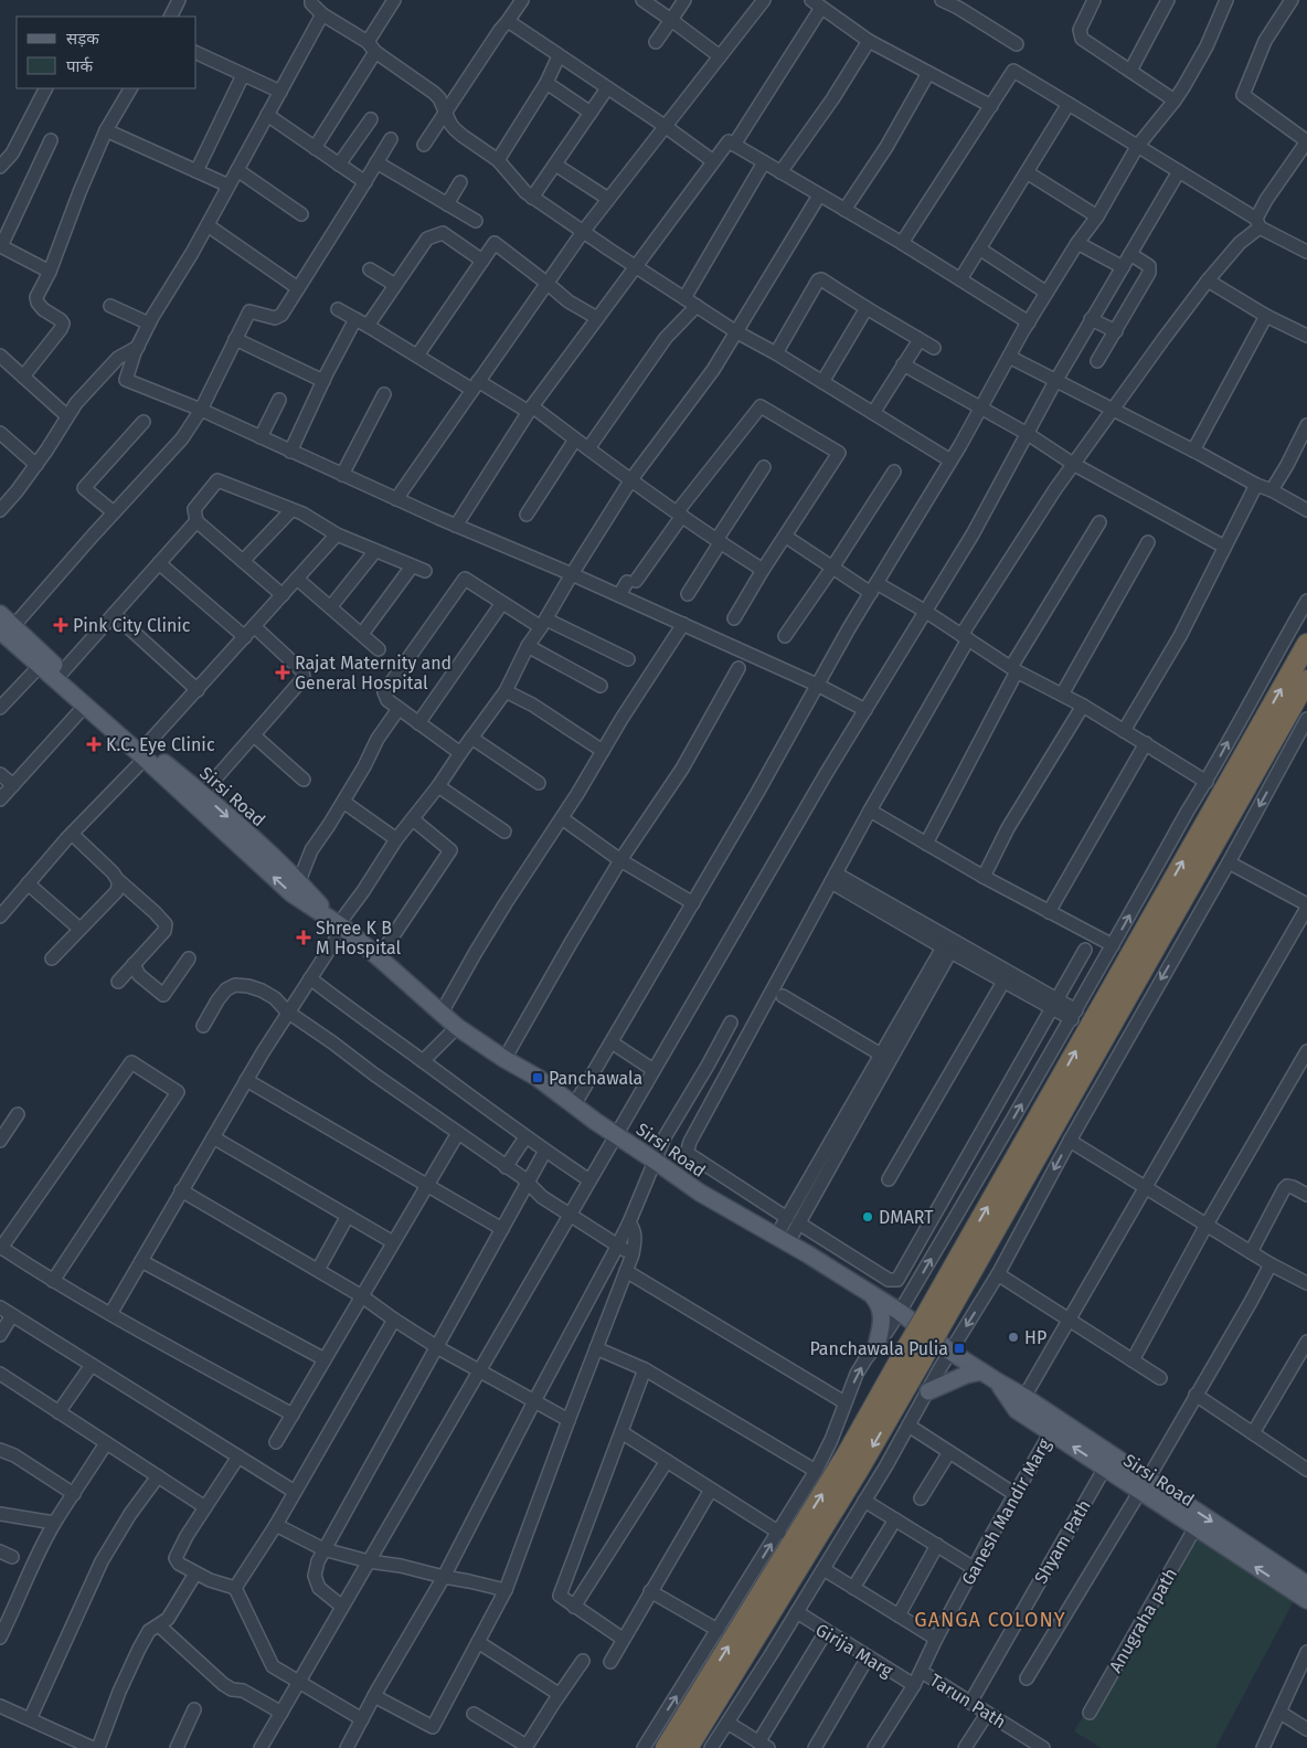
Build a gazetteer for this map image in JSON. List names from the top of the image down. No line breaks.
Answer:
{"streets":{"main road":["Sirsi Road"],"street":["Ganesh Mandir Marg","Shyam Path","Anugraha path","Girija Marg","Tarun Path"]},"crossings":[["Sirsi Road","Ganesh Mandir Marg"],["Sirsi Road","Shyam Path"],["Sirsi Road","Anugraha path"],["Ganesh Mandir Marg","Girija Marg"],["Ganesh Mandir Marg","Tarun Path"],["Shyam Path","Tarun Path"]],"districts":["GANGA COLONY"],"places":{"health":["Pink City Clinic","Rajat Maternity and General Hospital","K.C. Eye Clinic","Shree K B M Hospital"],"transit":["Panchawala","Panchawala Pulia"],"other":["DMART","HP"]},"legend":["सड़क","पार्क"]}
